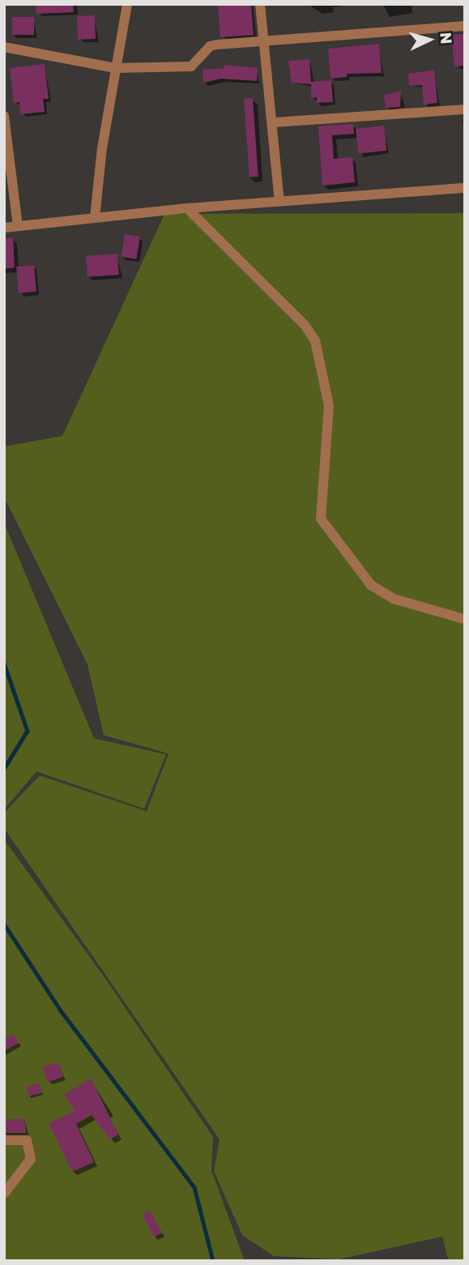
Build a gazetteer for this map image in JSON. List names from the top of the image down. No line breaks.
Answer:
{"north":"right"}
